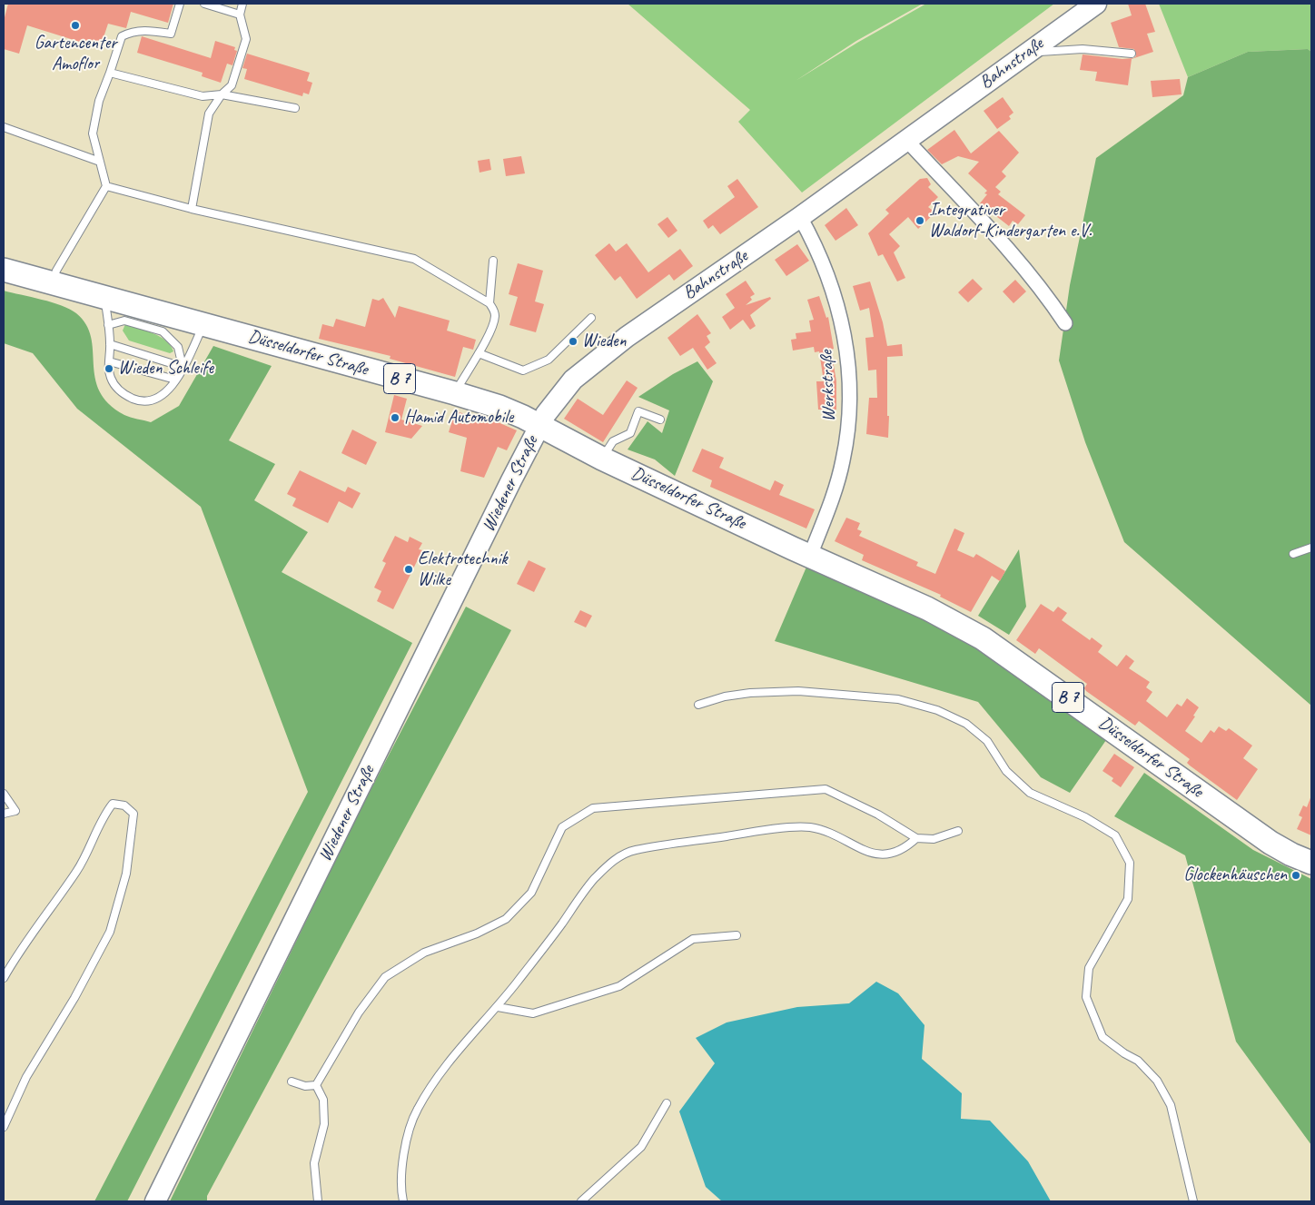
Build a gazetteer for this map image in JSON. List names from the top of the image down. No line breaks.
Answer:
{"streets":{"main road":["Bahnstraße","Düsseldorfer Straße","B 7","Wiedener Straße"],"street":["Werkstraße"]},"crossings":[["Bahnstraße","Düsseldorfer Straße"],["Bahnstraße","Werkstraße"],["Bahnstraße","Wiedener Straße"],["Düsseldorfer Straße","Werkstraße"],["Düsseldorfer Straße","Wiedener Straße"]],"places":["Gartencenter Amoflor","Integrativer Waldorf-Kindergarten e.V.","Wieden","Wieden Schleife","Hamid Automobile","Elektrotechnik Wilke","Glockenhäuschen"]}
